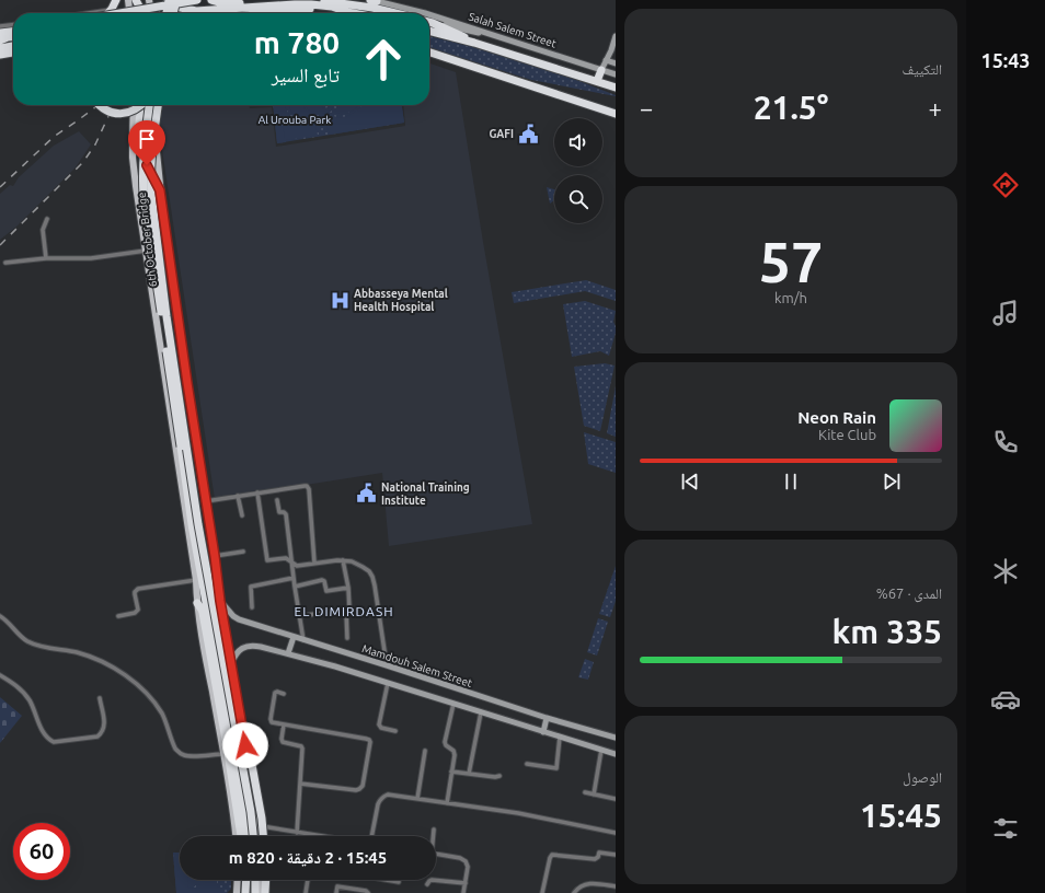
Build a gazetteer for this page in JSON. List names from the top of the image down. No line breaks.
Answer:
{"streets":{"highway":["6th October Bridge"],"main road":["Salah Salem Street","Mamdouh Salem Street"]},"districts":["EL DIMIRDASH"],"parks":["Al Urouba Park"],"places":{"public building":["GAFI","National Training Institute"],"hospital":["Abbasseya Mental Health Hospital"]},"page":{"tabs":"15:43","tile":["التكييف",["57","km/h"],["المدى · 67%","335 km"],["الوصول","15:45"]],"turn":["780 m","تابع السير"],"heat":["−","21.5°","+"],"song":["Neon Rain","Kite Club"],"limit":"60","trip":"15:45 · 2 دقيقة · 820 m"}}
